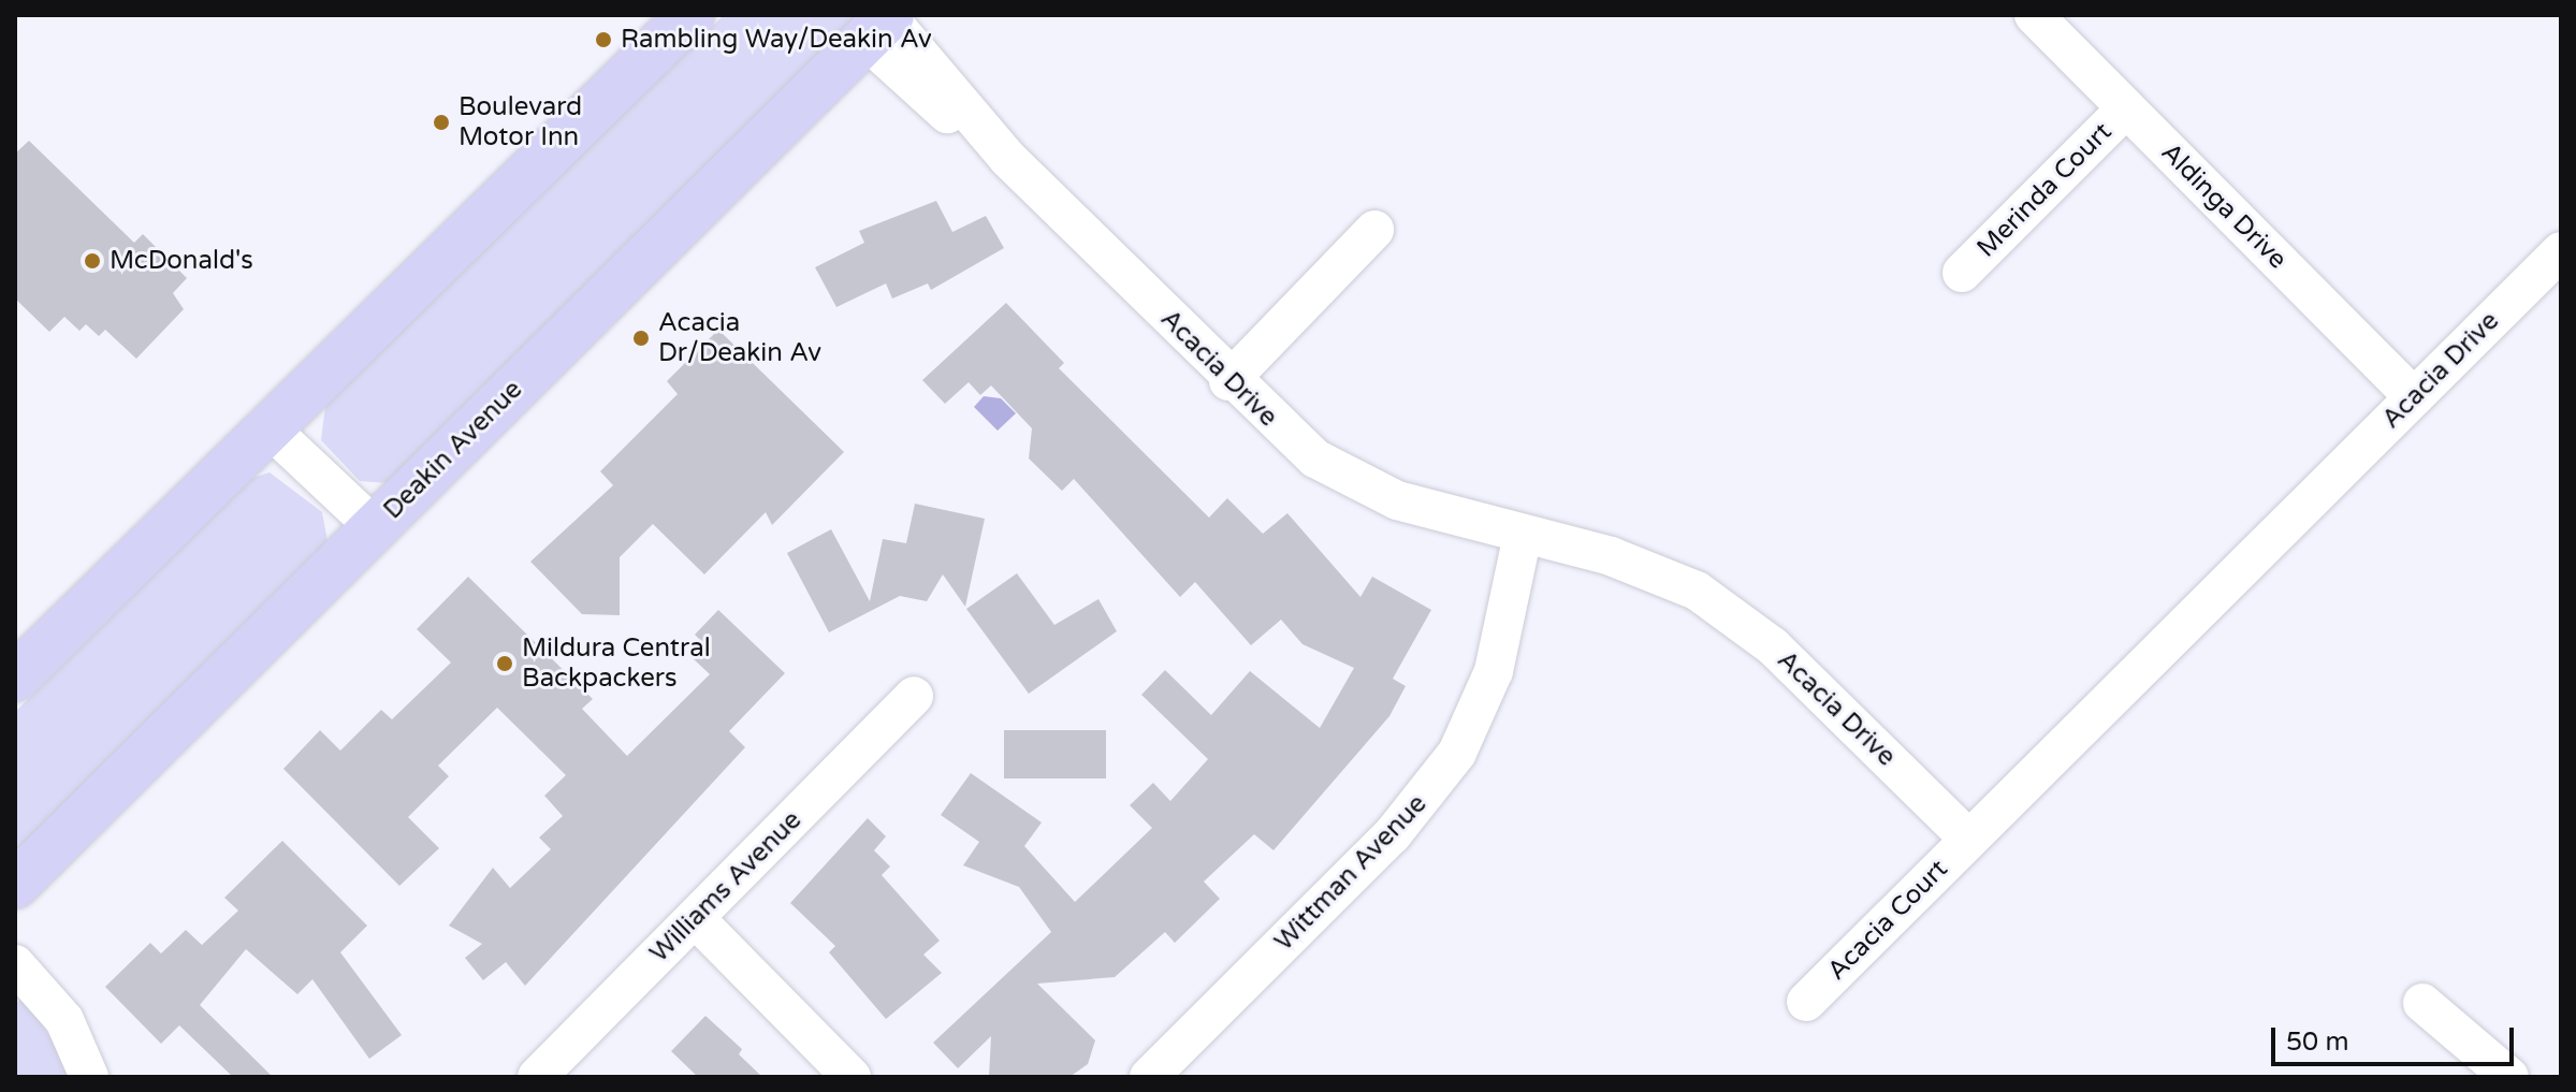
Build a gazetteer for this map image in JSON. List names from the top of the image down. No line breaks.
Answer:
{"streets":{"highway":["Deakin Avenue"],"street":["Merinda Court","Aldinga Drive","Acacia Drive","Wittman Avenue","Williams Avenue","Acacia Court"]},"crossings":[["Merinda Court","Aldinga Drive"],["Aldinga Drive","Acacia Drive"],["Acacia Drive","Deakin Avenue"],["Acacia Drive","Wittman Avenue"],["Acacia Drive","Acacia Court"]],"places":["Rambling Way/Deakin Av","Boulevard Motor Inn","McDonald's","Acacia Dr/Deakin Av","Mildura Central Backpackers"],"scale_bar":"50 m"}
